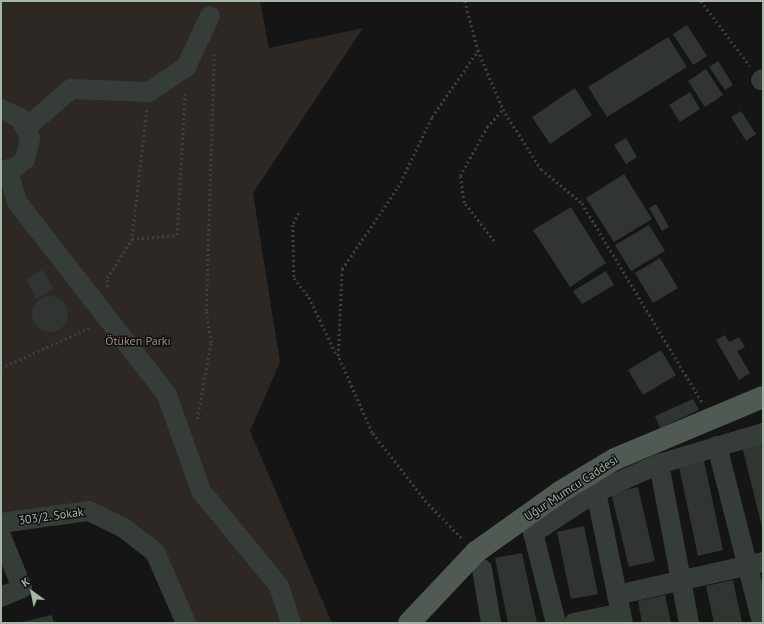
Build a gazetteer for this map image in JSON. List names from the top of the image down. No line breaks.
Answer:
{"streets":{"main road":["Uğur Mumcu Caddesi"],"street":["303/2. Sokak"]},"parks":["Ötüken Parkı"],"north":"top left"}
